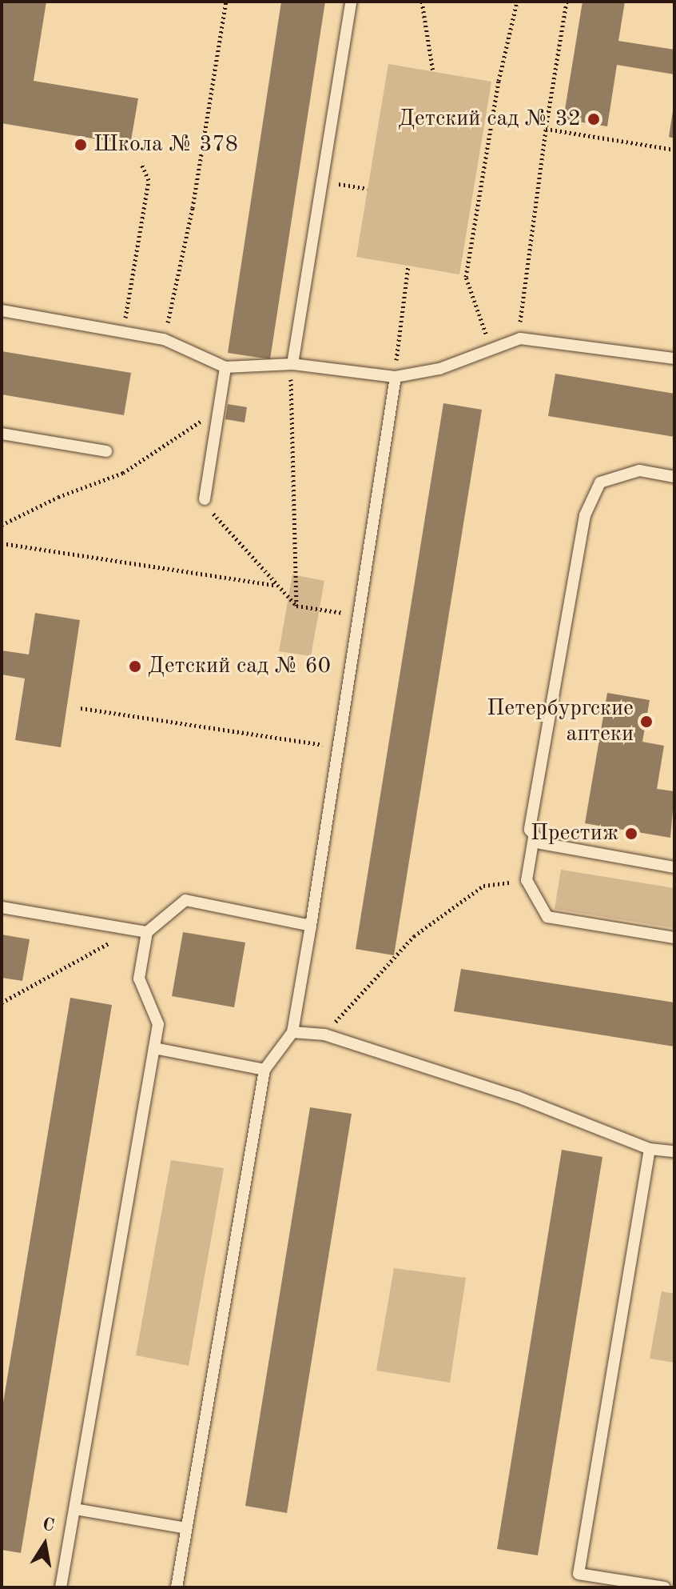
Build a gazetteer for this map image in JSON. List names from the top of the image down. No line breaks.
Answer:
{"places":["Детский сад № 32","Школа № 378","Детский сад № 60","Петербургские аптеки","Престиж"],"north":"top"}
